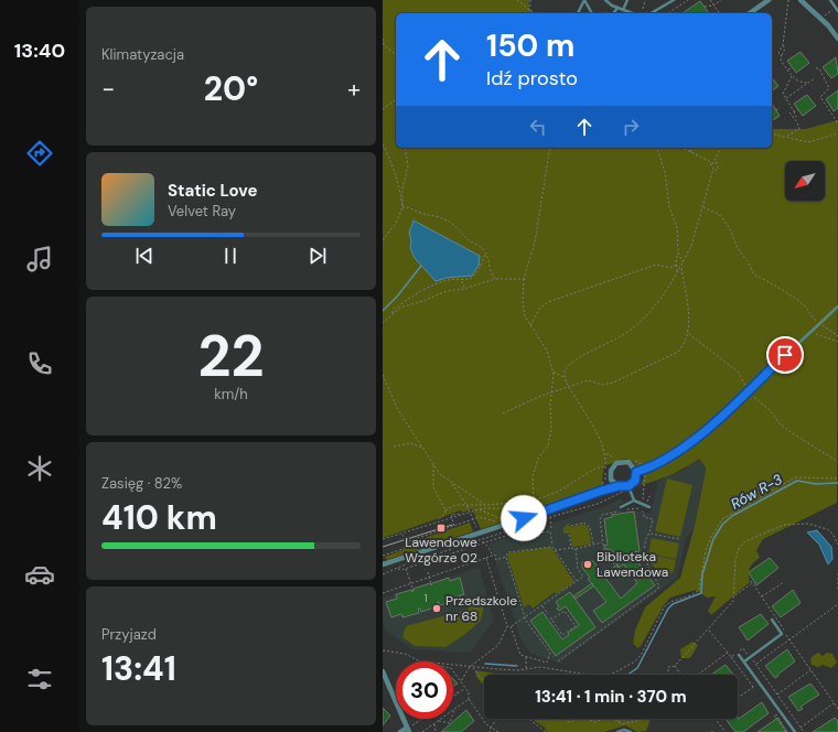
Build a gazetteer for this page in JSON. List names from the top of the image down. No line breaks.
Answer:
{"water":["Rów R-3"],"places":{"transit":["Lawendowe Wzgórze 02"],"other":["Biblioteka Lawendowa","Przedszkole nr 68"]},"house_numbers":["1"],"north":"bottom left","page":{"tabs":"13:40","tile":["Klimatyzacja",["22","km/h"],["Zasięg · 82%","410 km"],["Przyjazd","13:41"]],"turn":["150 m","Idź prosto"],"heat":["−","20°","+"],"song":["Static Love","Velvet Ray"],"limit":"30","trip":"13:41 · 1 min · 370 m"}}
